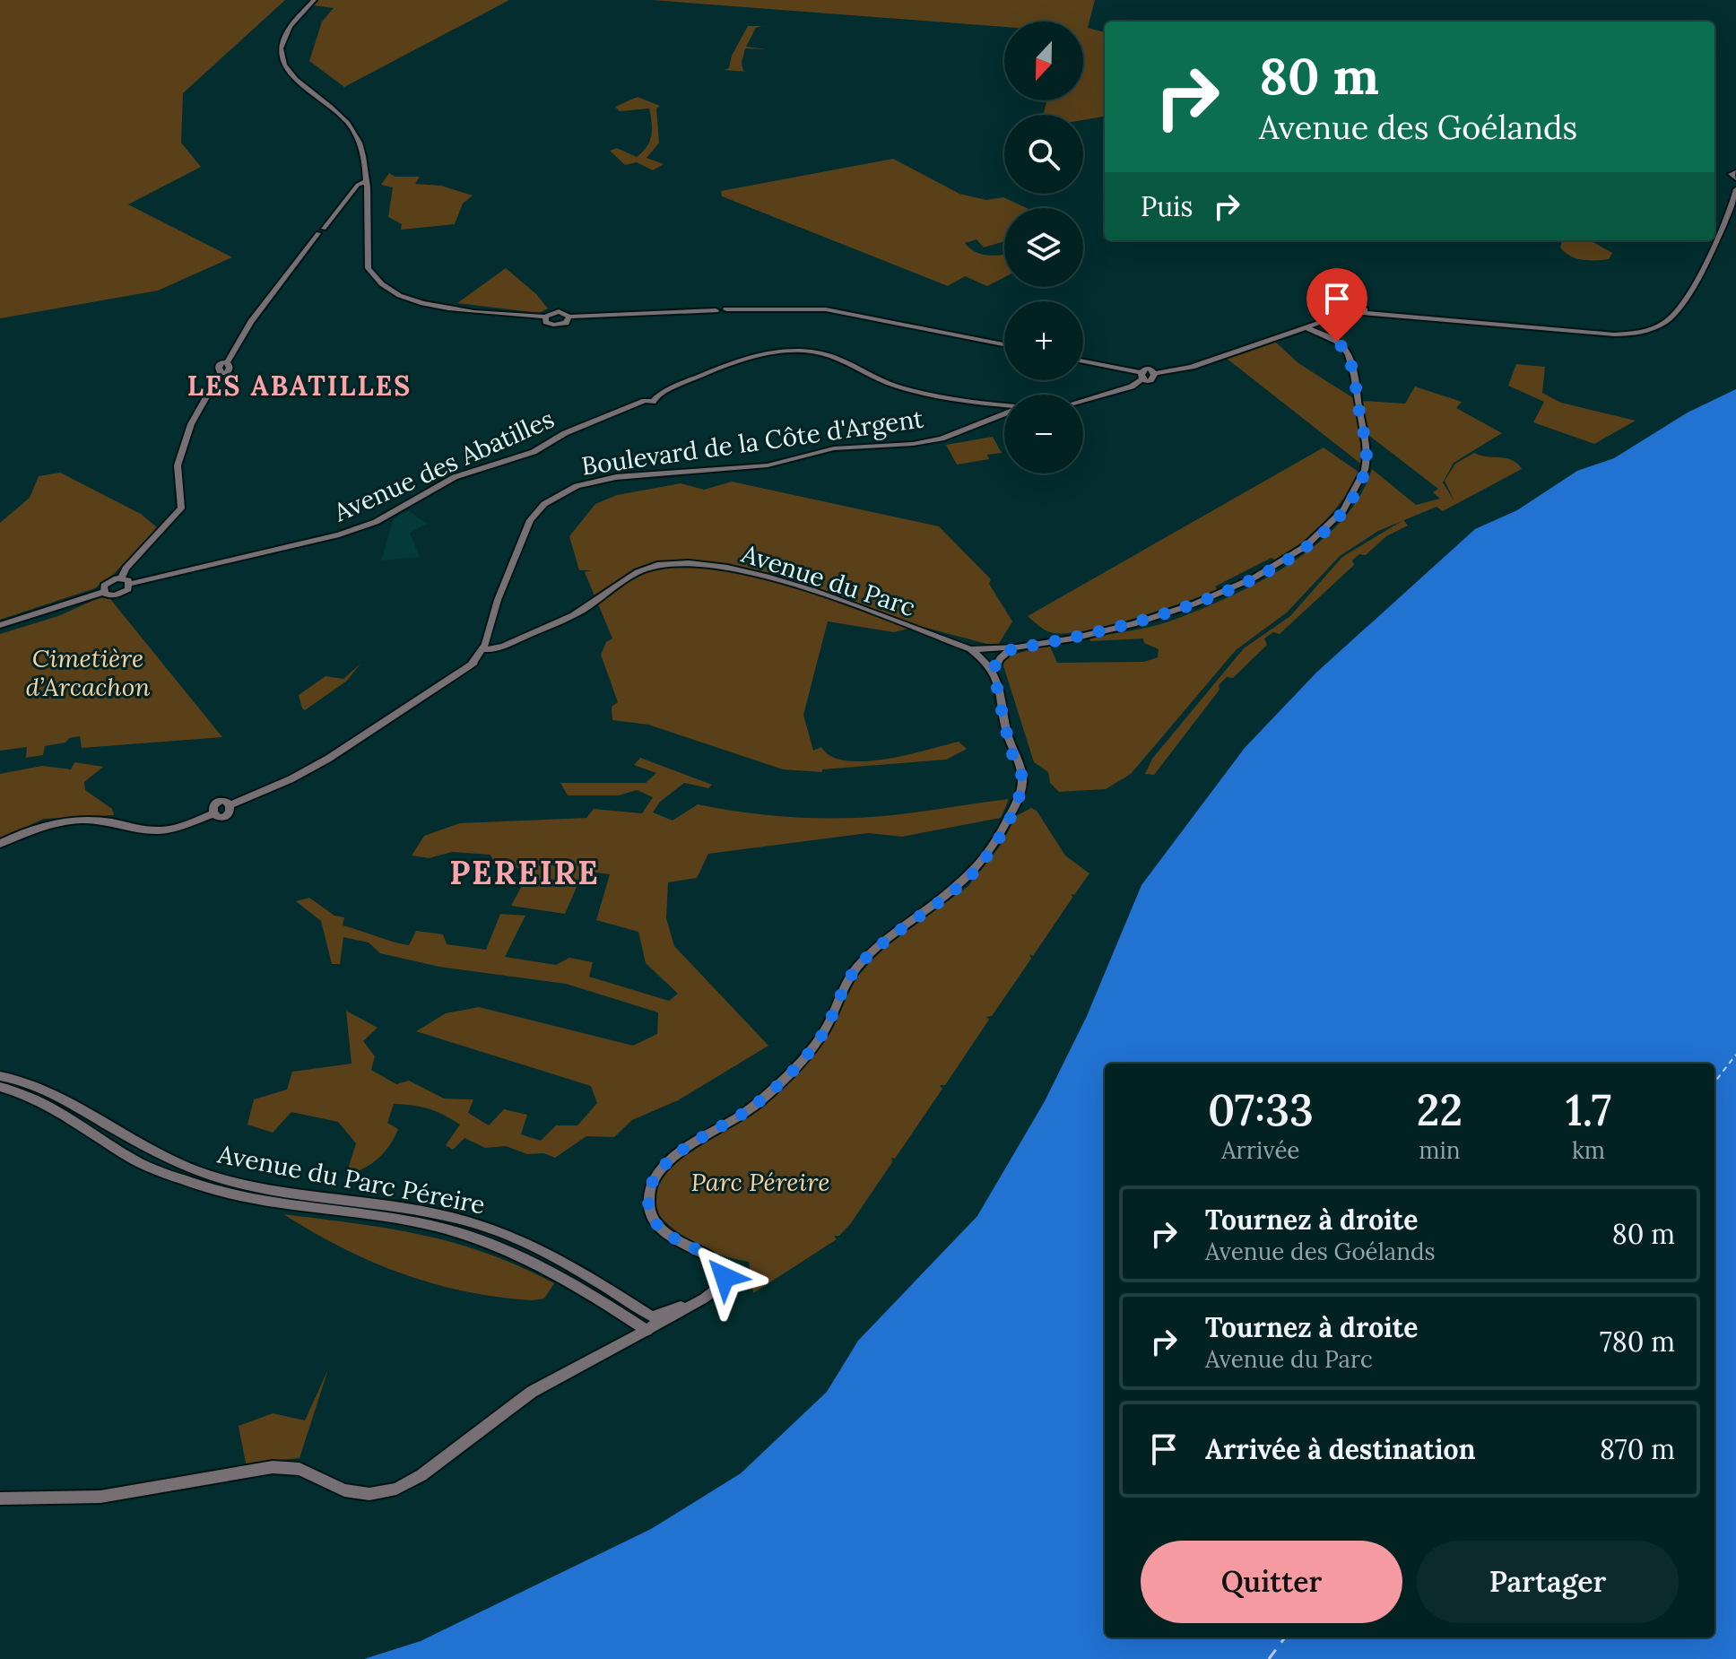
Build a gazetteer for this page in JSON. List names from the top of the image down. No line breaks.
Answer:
{"streets":{"main road":["Boulevard de la Côte d'Argent","Avenue des Abatilles","Avenue du Parc","Avenue du Parc Péreire"]},"crossings":[["Boulevard de la Côte d'Argent","Avenue des Abatilles"],["Boulevard de la Côte d'Argent","Avenue du Parc"]],"districts":["LES ABATILLES","PEREIRE"],"parks":["Cimetière d’Arcachon","Parc Péreire"],"north":"bottom","page":{"map_buttons":["+","−"],"turn":["80 m","Avenue des Goélands"],"then":"Puis","eta":["07:33","Arrivée","22","min","1.7","km"],"list":[{"name":"Tournez à droite","note":"Avenue des Goélands","value":"80 m"},{"name":"Tournez à droite","note":"Avenue du Parc","value":"780 m"},{"name":"Arrivée à destination","value":"870 m"}],"buttons":["Quitter","Partager"]}}
